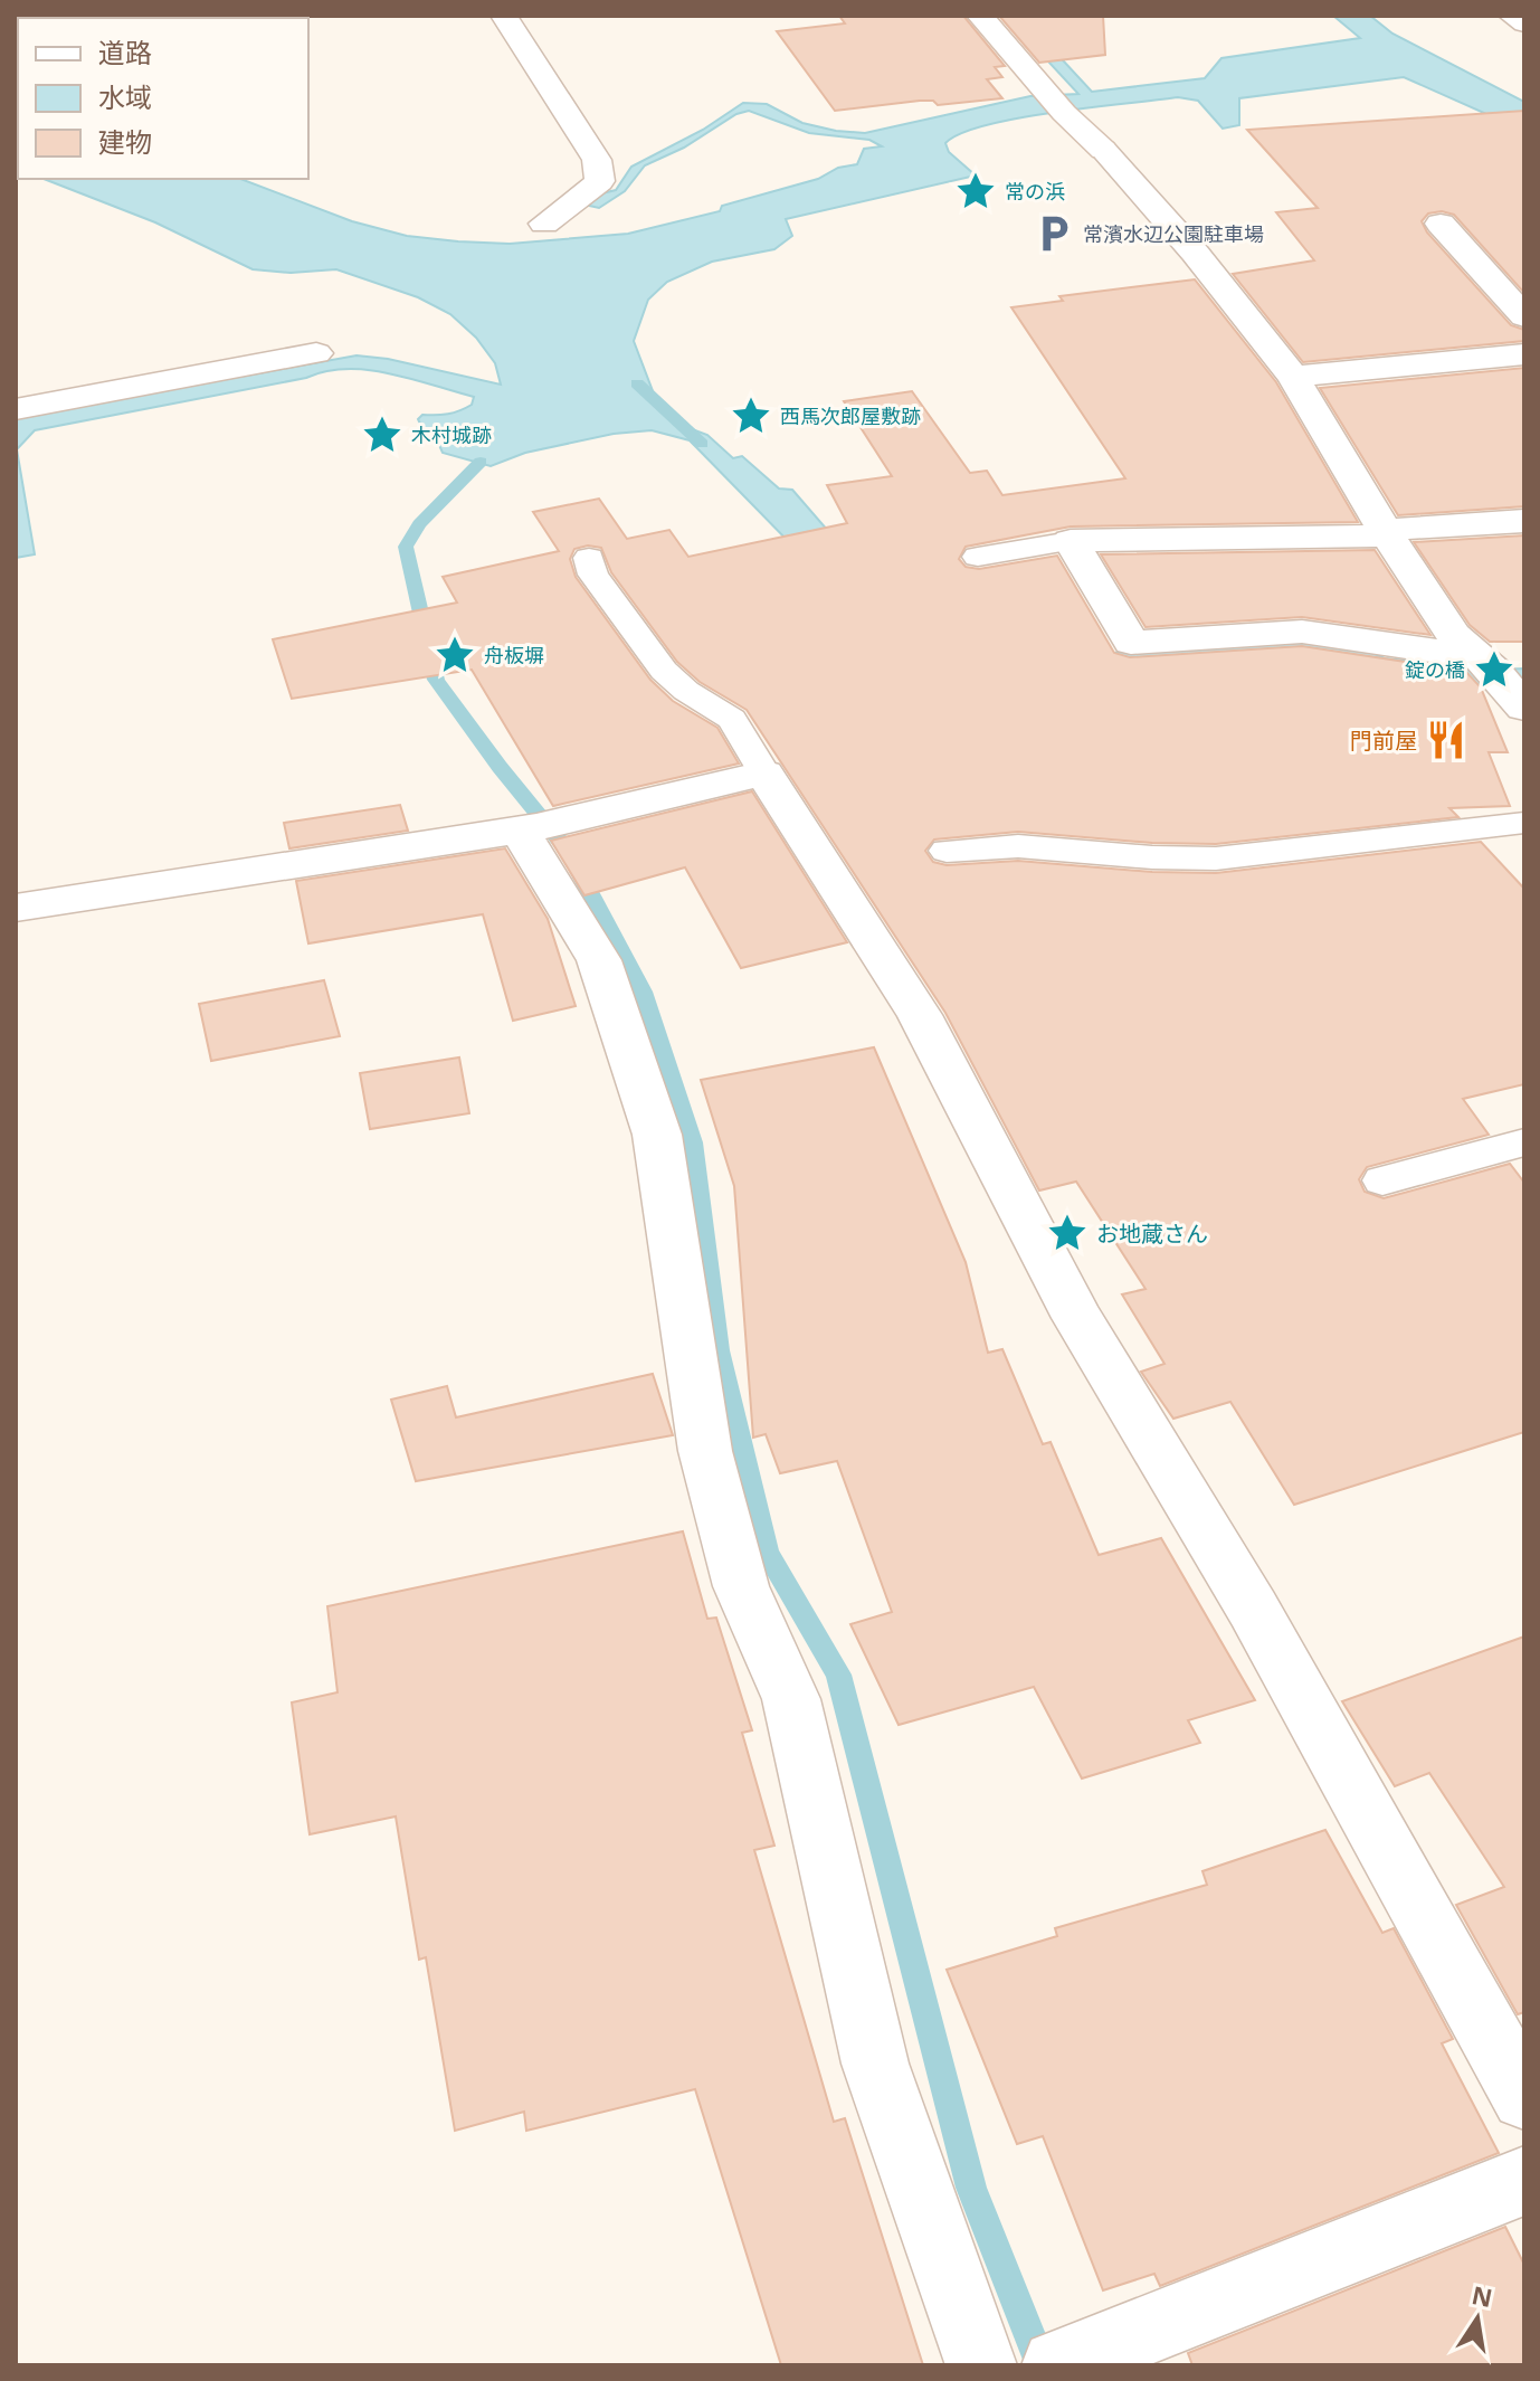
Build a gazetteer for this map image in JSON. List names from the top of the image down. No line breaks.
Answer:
{"places":{"place":["常の浜","西馬次郎屋敷跡","木村城跡","舟板塀","錠の橋","お地蔵さん"],"parking":["常濱水辺公園駐車場"],"restaurant":["門前屋"]},"legend":["道路","水域","建物"],"north":"top"}
